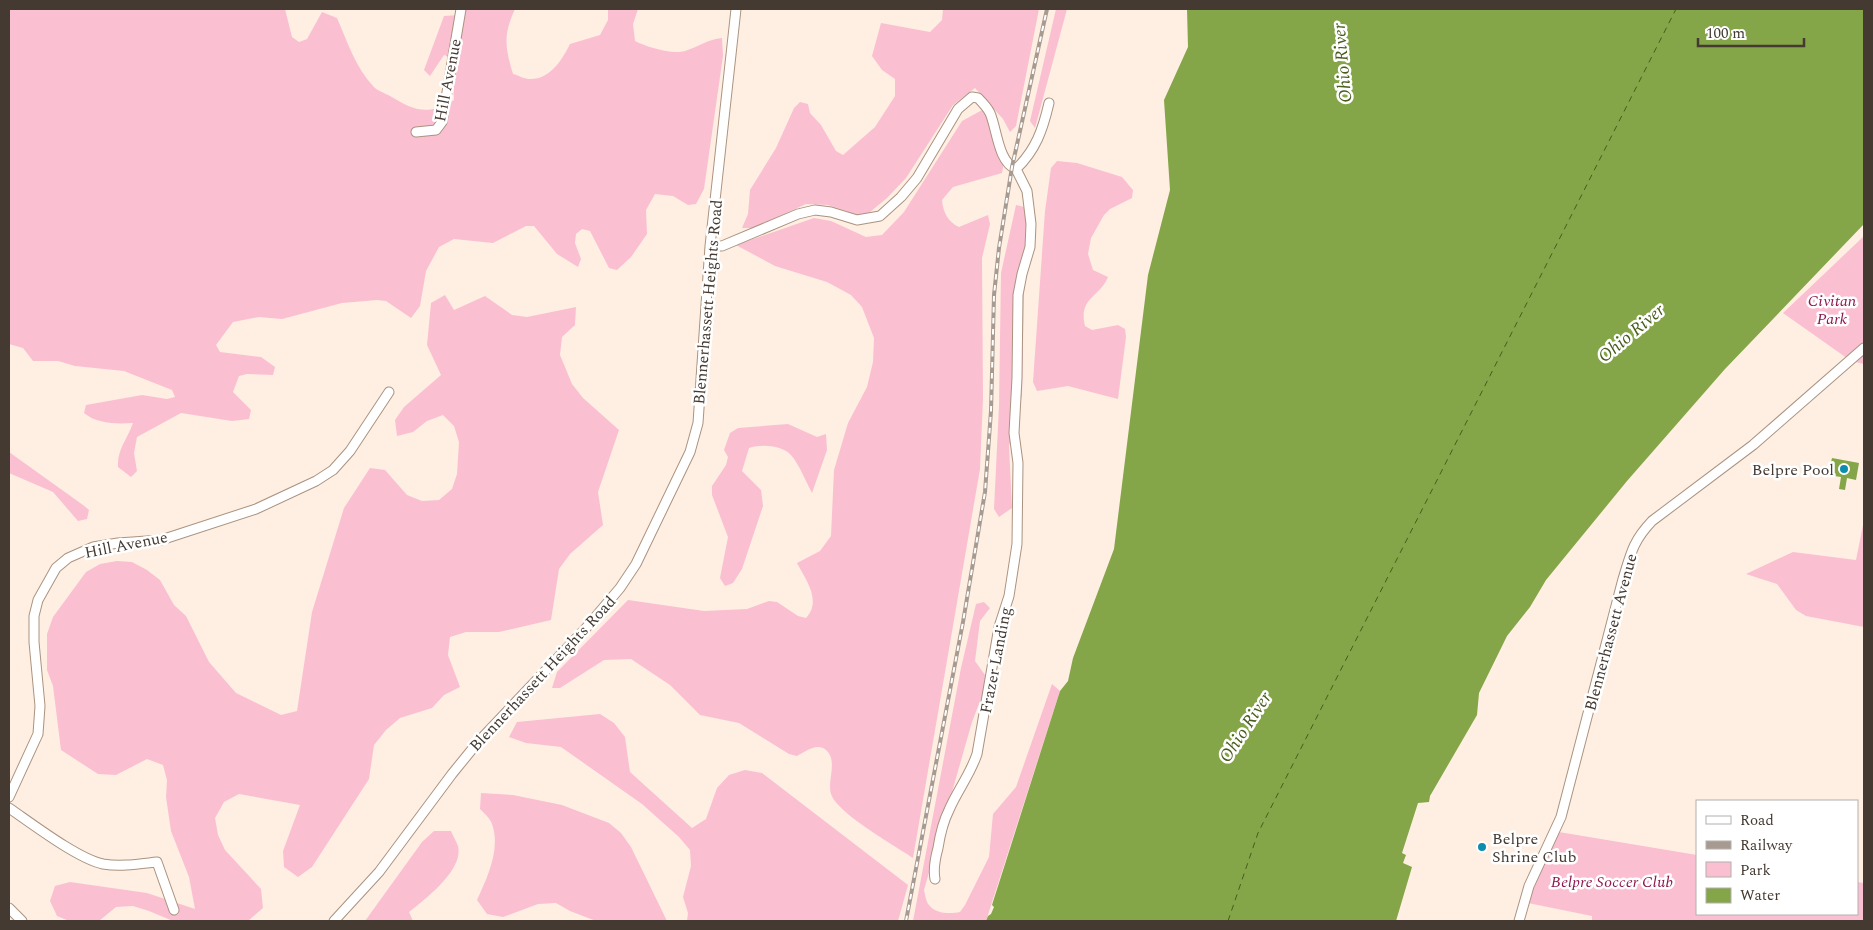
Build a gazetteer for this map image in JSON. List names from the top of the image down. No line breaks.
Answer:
{"streets":{"street":["Hill Avenue","Blennerhassett Heights Road","Blennerhassett Avenue","Frazer Landing"]},"crossings":[["Blennerhassett Heights Road","Frazer Landing"]],"water":["Ohio River"],"parks":["Civitan Park","Belpre Soccer Club"],"places":["Belpre Pool","Belpre Shrine Club"],"legend":["Road","Railway","Park","Water"],"scale_bar":"100 m"}
